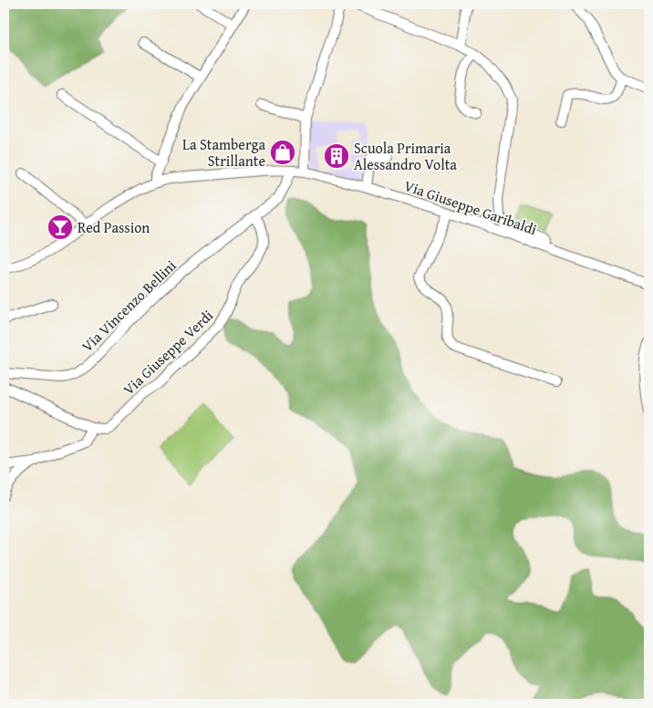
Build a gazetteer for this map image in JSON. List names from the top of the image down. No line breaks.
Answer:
{"streets":{"street":["Via Giuseppe Garibaldi","Via Vincenzo Bellini","Via Giuseppe Verdi"]},"crossings":[["Via Giuseppe Garibaldi","Via Vincenzo Bellini"],["Via Vincenzo Bellini","Via Giuseppe Verdi"]],"places":{"shop":["La Stamberga Strillante"],"building":["Scuola Primaria Alessandro Volta"],"bar":["Red Passion"]}}
